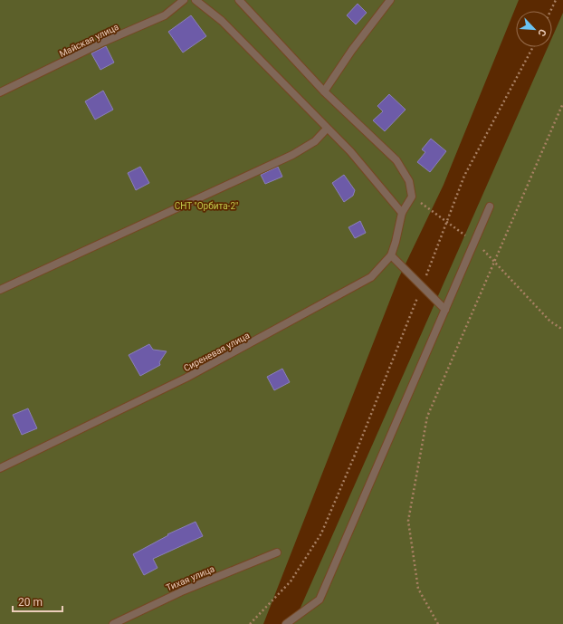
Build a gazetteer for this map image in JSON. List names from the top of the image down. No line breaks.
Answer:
{"streets":{"street":["Майская улица","Сиреневая улица","Тихая улица"]},"parks":["СНТ \"Орбита-2\""],"scale_bar":"20 m","north":"bottom right"}
